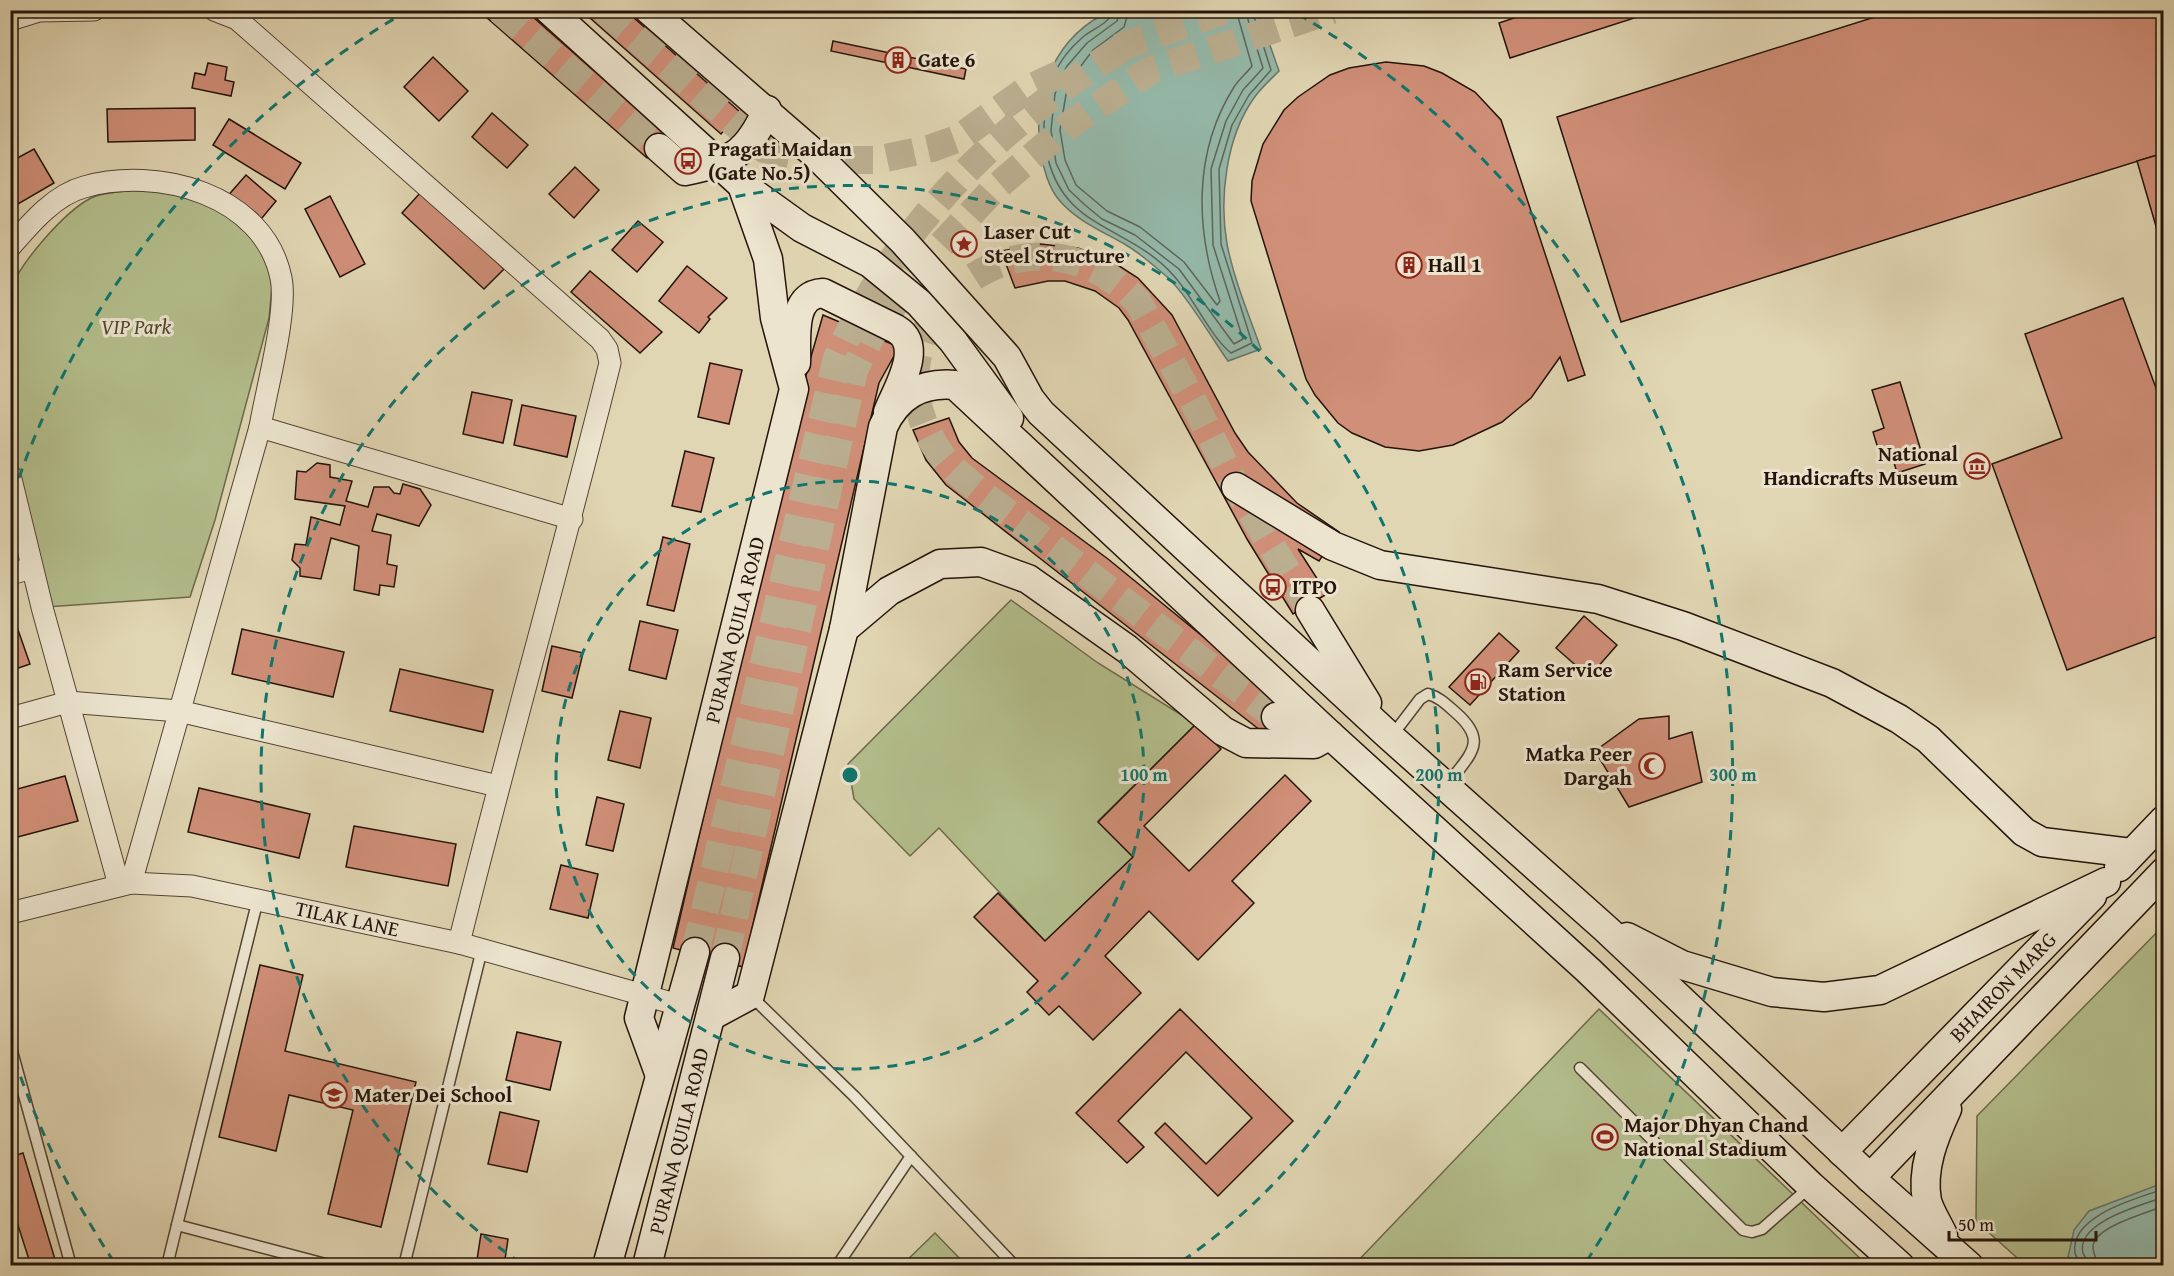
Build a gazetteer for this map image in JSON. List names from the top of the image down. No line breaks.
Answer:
{"streets":{"main road":["PURANA QUILA ROAD","BHAIRON MARG"],"street":["TILAK LANE"]},"crossings":[["PURANA QUILA ROAD","TILAK LANE"]],"parks":["VIP Park"],"places":{"building":["Gate 6","Hall 1"],"bus stop":["Pragati Maidan (Gate No.5)","ITPO"],"place":["Laser Cut Steel Structure"],"museum":["National Handicrafts Museum"],"fuel station":["Ram Service Station"],"mosque":["Matka Peer Dargah"],"school or university":["Mater Dei School"],"sports":["Major Dhyan Chand National Stadium"]},"scale_bar":"50 m","rings":["100 m","200 m","300 m"]}
